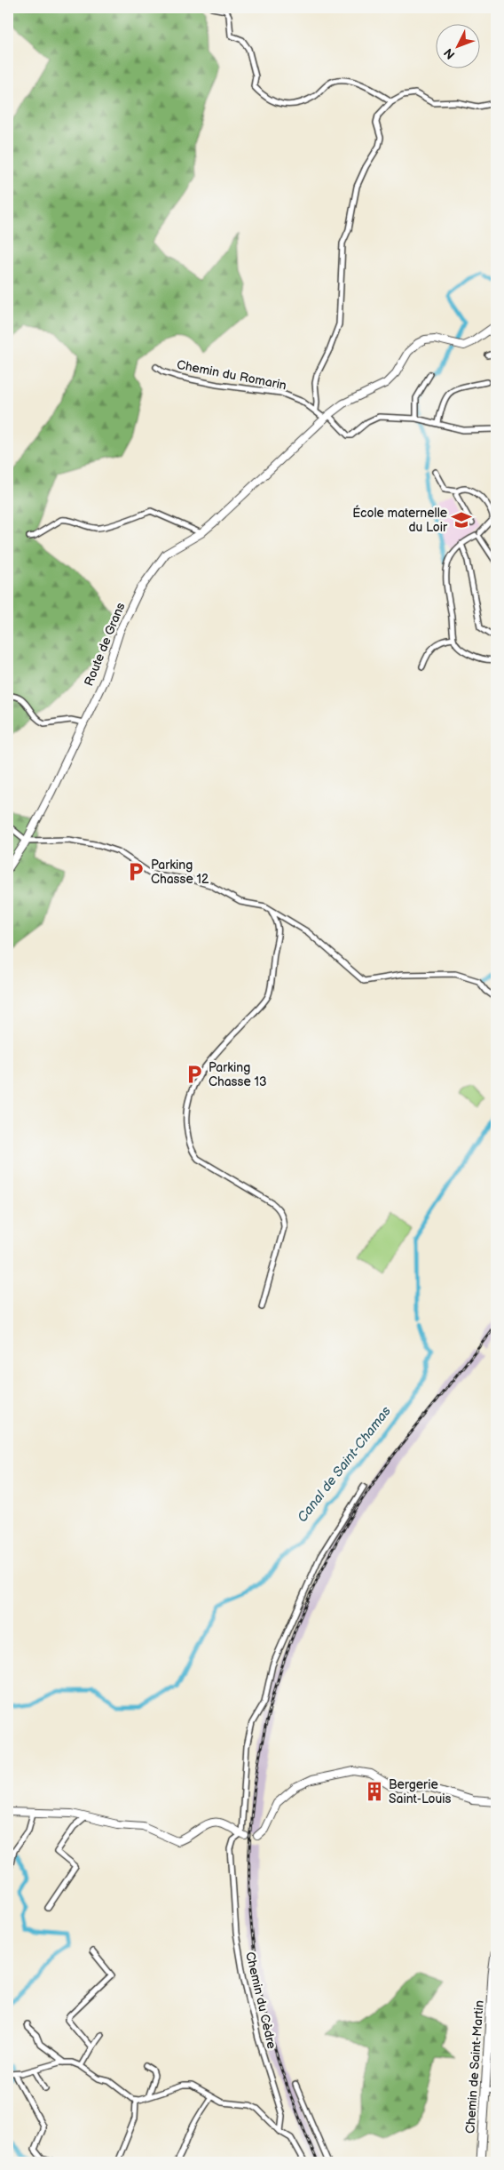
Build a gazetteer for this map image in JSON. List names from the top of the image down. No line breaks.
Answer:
{"streets":{"main road":["Chemin de Saint-Martin"],"street":["Chemin du Romarin","Route de Grans","Chemin du Cèdre"]},"crossings":[["Chemin du Romarin","Route de Grans"]],"water":["Canal de Saint-Chamas"],"places":{"school or university":["École maternelle du Loir"],"parking":["Parking Chasse 12","Parking Chasse 13"],"building":["Bergerie Saint-Louis"]},"north":"bottom left"}
